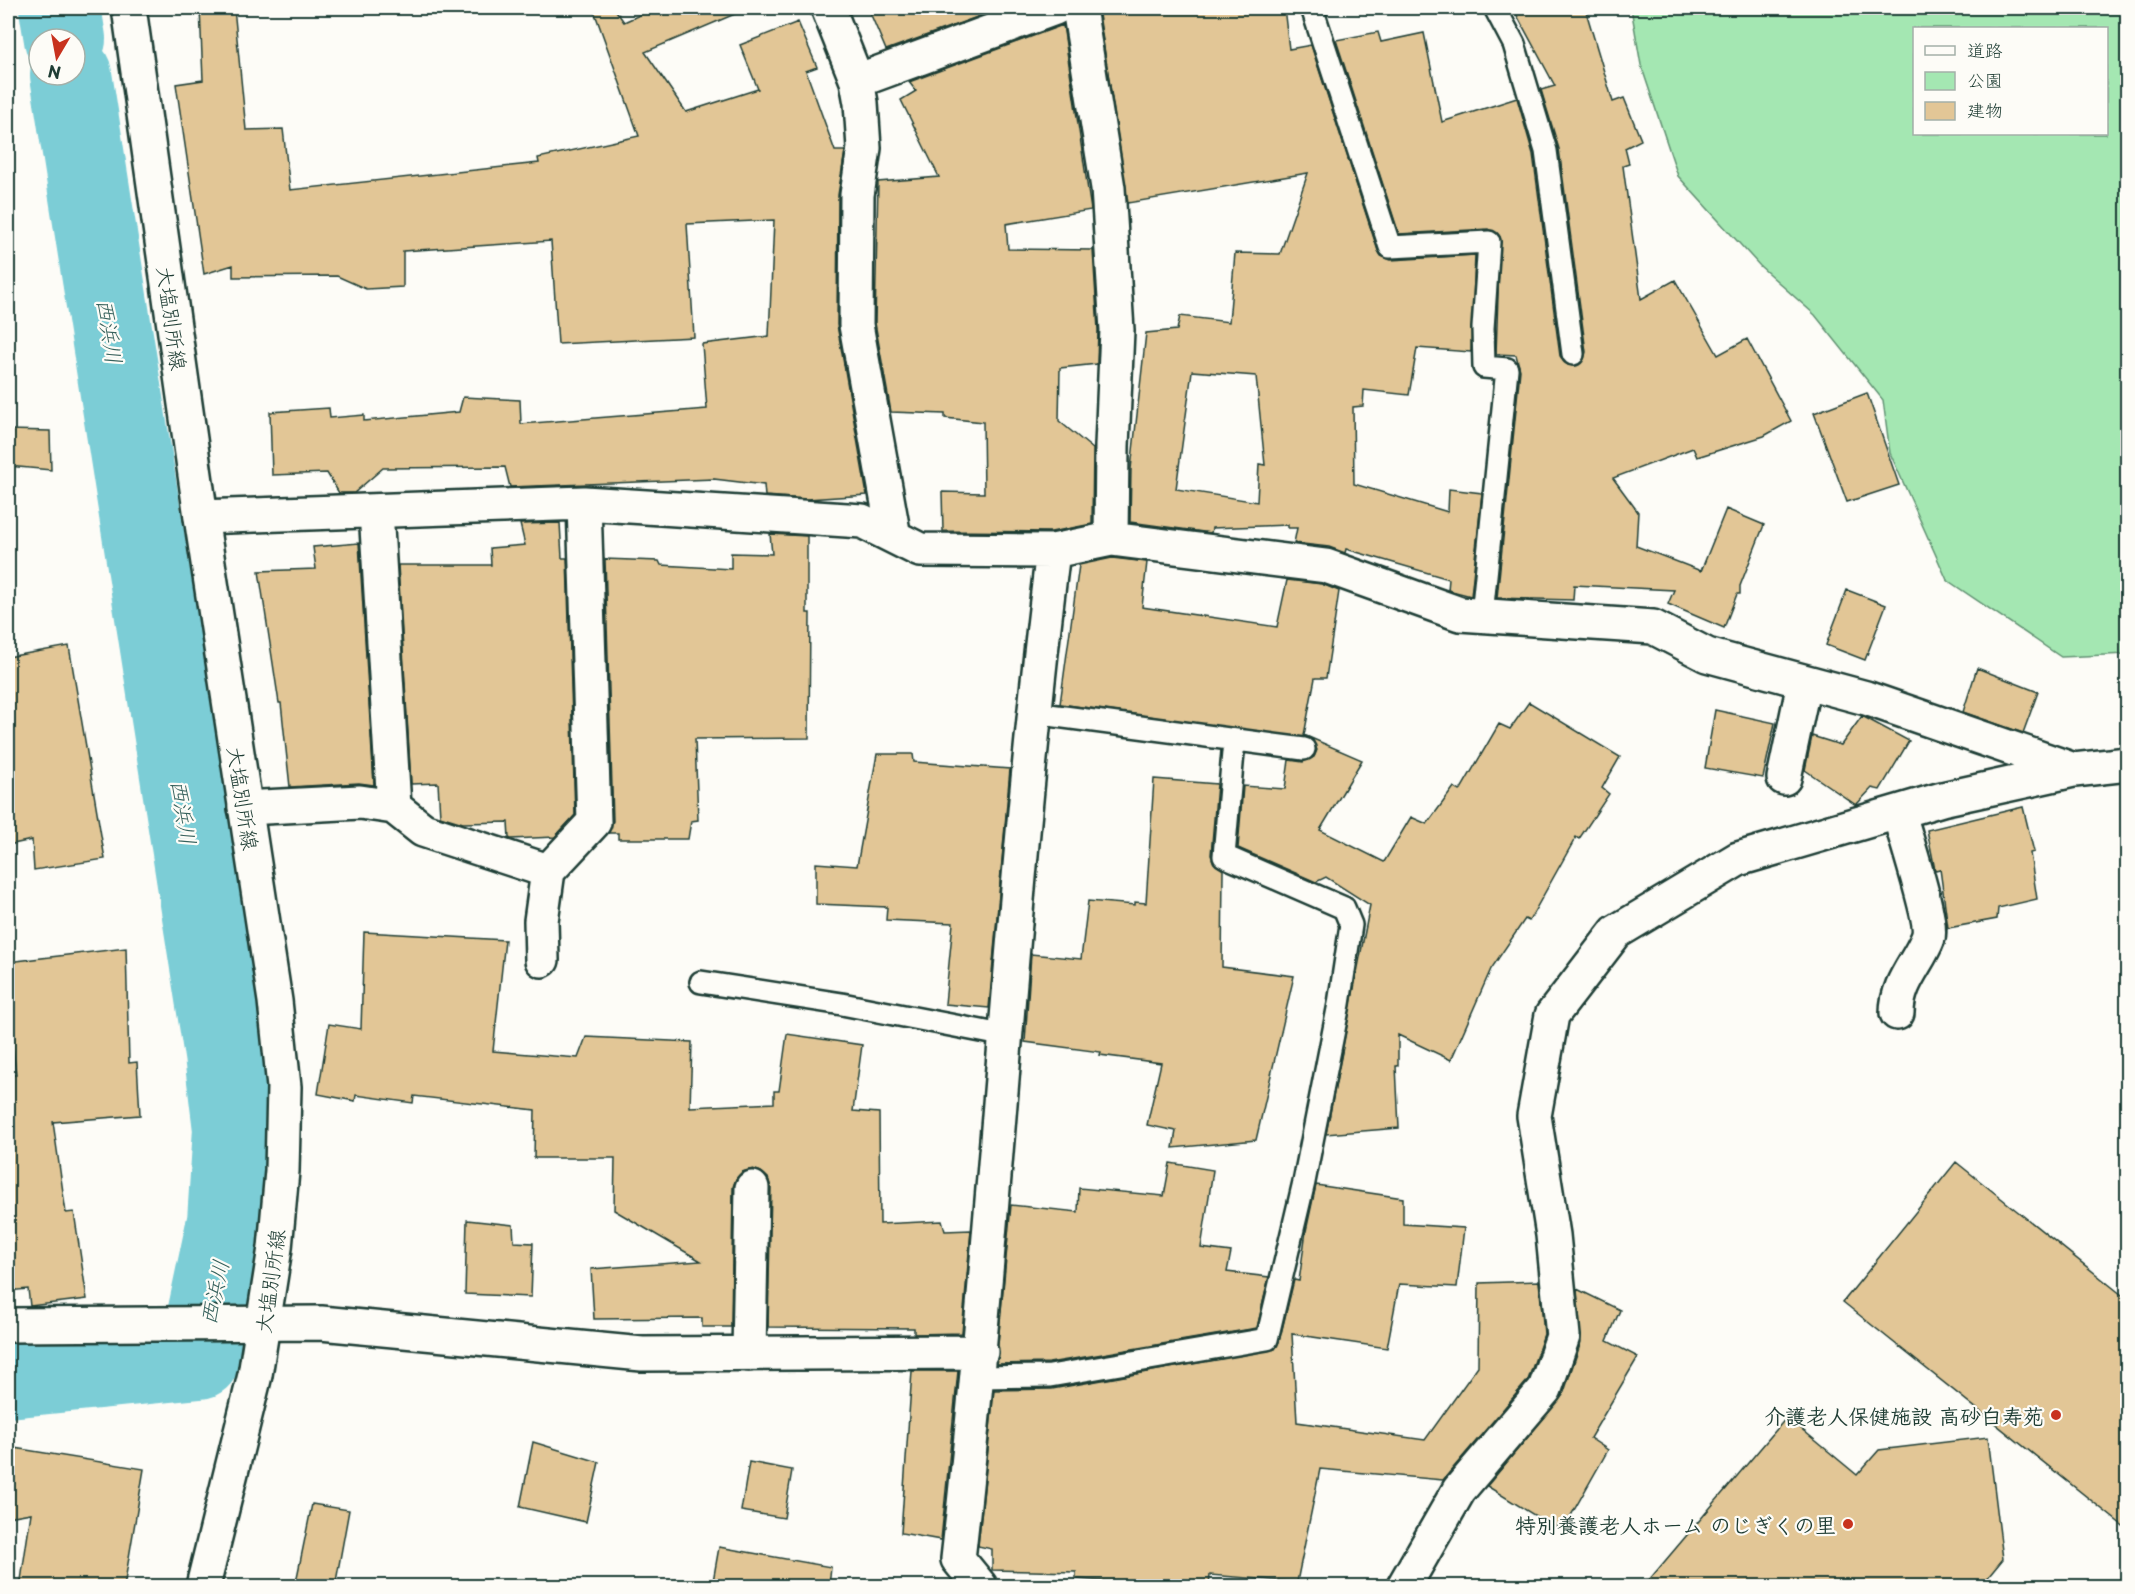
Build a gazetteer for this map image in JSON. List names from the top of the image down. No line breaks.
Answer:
{"streets":{"street":["大塩別所線"]},"water":["西浜川"],"places":["介護老人保健施設 高砂白寿苑","特別養護老人ホーム のじぎくの里"],"legend":["道路","公園","建物"],"north":"bottom"}
